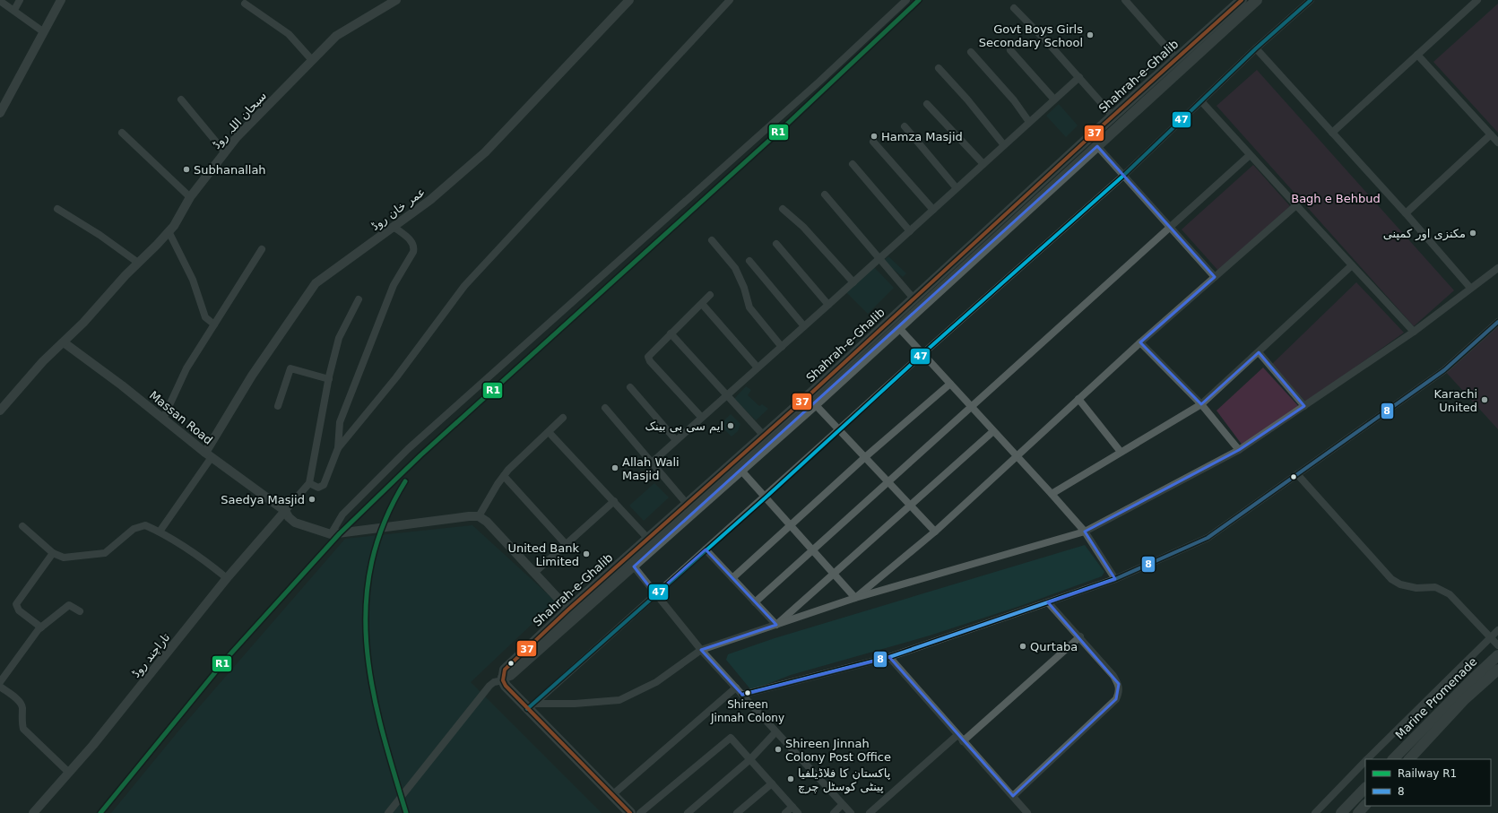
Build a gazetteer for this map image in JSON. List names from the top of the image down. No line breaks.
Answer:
{"streets":{"main road":["Shahrah-e-Ghalib","Marine Promenade"],"street":["سبحان اللہ روڈ","عمر خان روڈ","Massan Road","تاراچند روڈ"]},"crossings":[["سبحان اللہ روڈ","Massan Road"],["عمر خان روڈ","Massan Road"],["Massan Road","تاراچند روڈ"]],"parks":["Bagh e Behbud"],"places":["Govt Boys Girls Secondary School","Hamza Masjid","Subhanallah","مکنزی اور کمپنی","Karachi United","ایم سی بی بینک","Allah Wali Masjid","Saedya Masjid","United Bank Limited","Qurtaba","Shireen Jinnah Colony","Shireen Jinnah Colony Post Office","پاکستان کا فلاڈیلفیا پینٹی کوسٹل چرچ"],"lines":["rail line R1","transit line 47","transit line 37","transit line 8"],"legend":["Railway R1","8"]}
